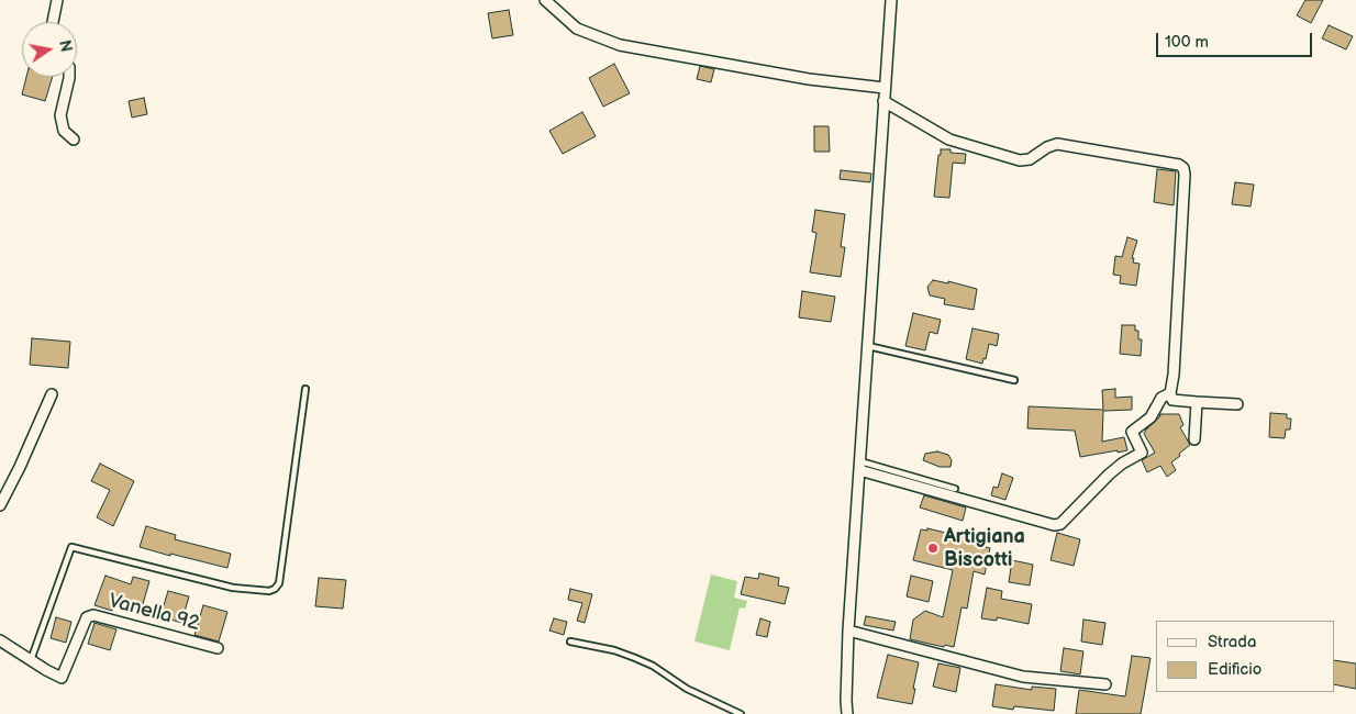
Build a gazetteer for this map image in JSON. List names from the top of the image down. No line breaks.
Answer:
{"streets":{"street":["Vanella 92"]},"places":["Artigiana Biscotti"],"legend":["Strada","Edificio"],"scale_bar":"100 m","north":"right"}
